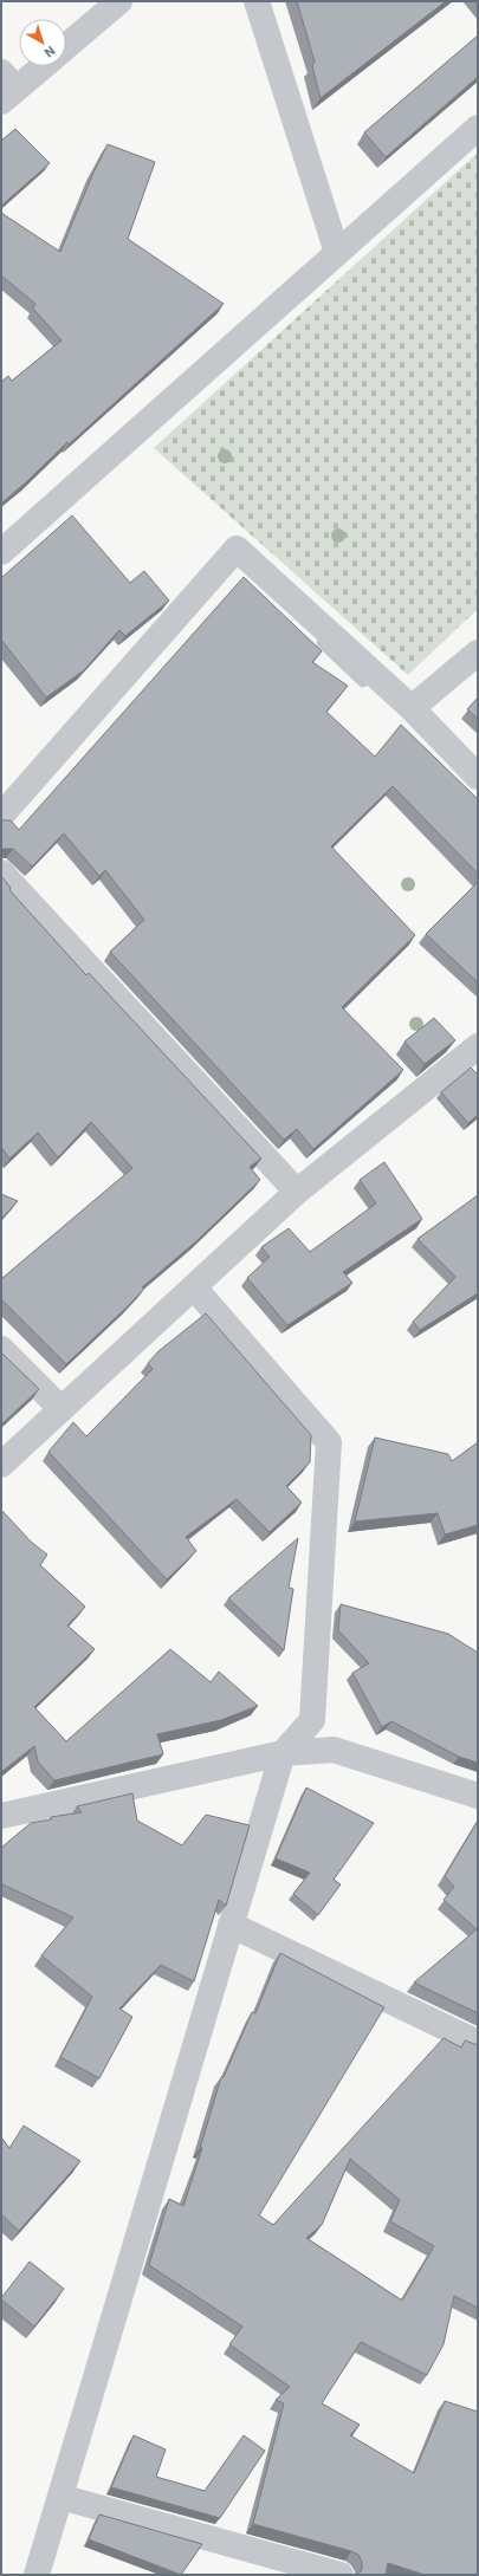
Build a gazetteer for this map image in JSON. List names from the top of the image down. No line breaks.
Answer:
{"north":"bottom right"}
